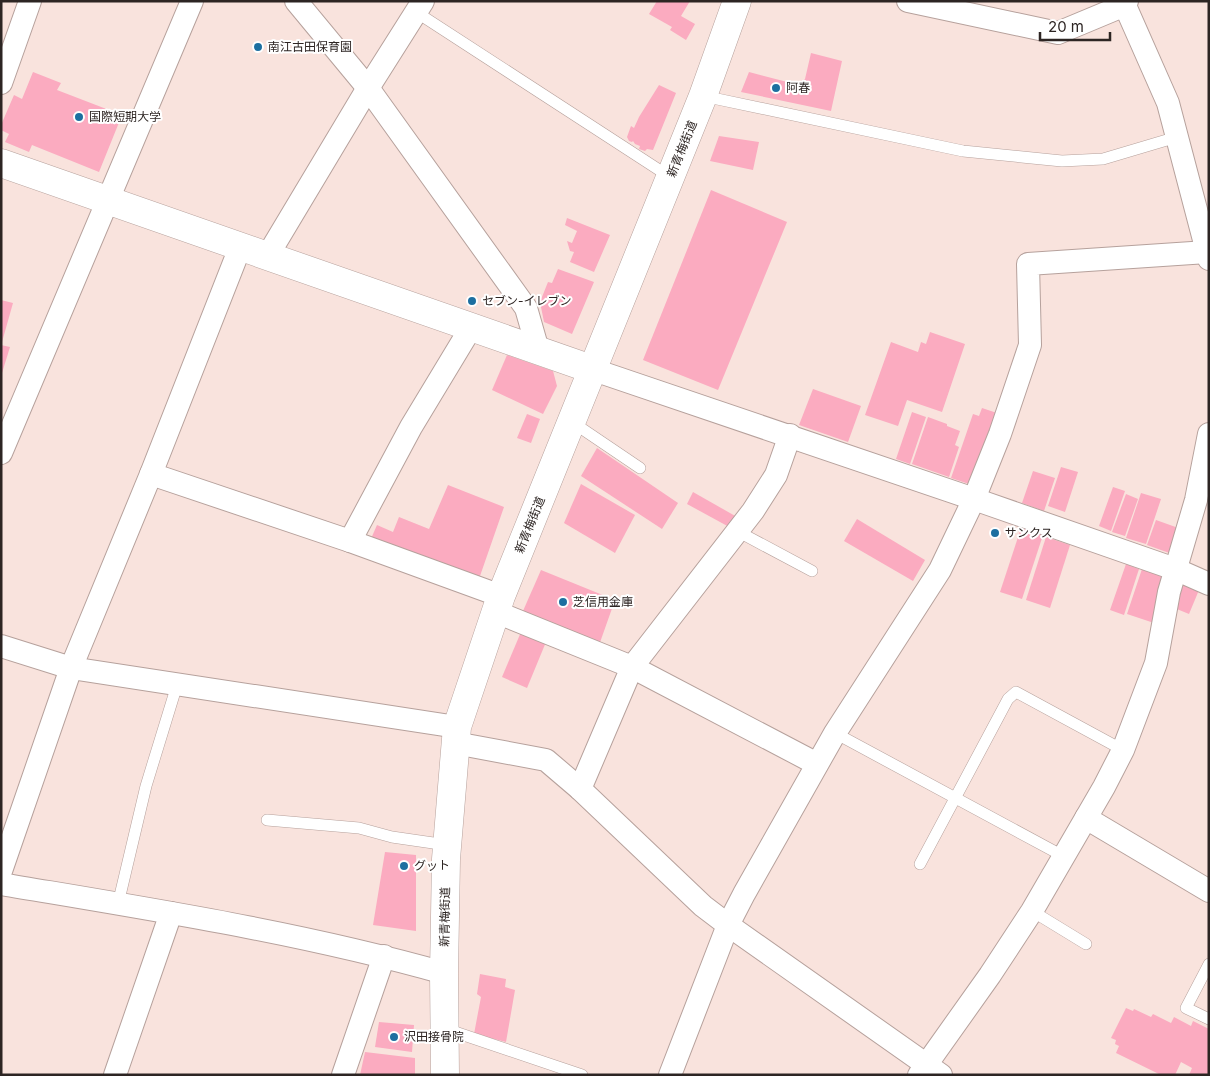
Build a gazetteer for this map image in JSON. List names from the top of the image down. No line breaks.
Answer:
{"streets":{"main road":["新青梅街道"]},"places":["南江古田保育園","阿春","国際短期大学","セブン-イレブン","サンクス","芝信用金庫","グット","沢田接骨院"],"scale_bar":"20 m"}
